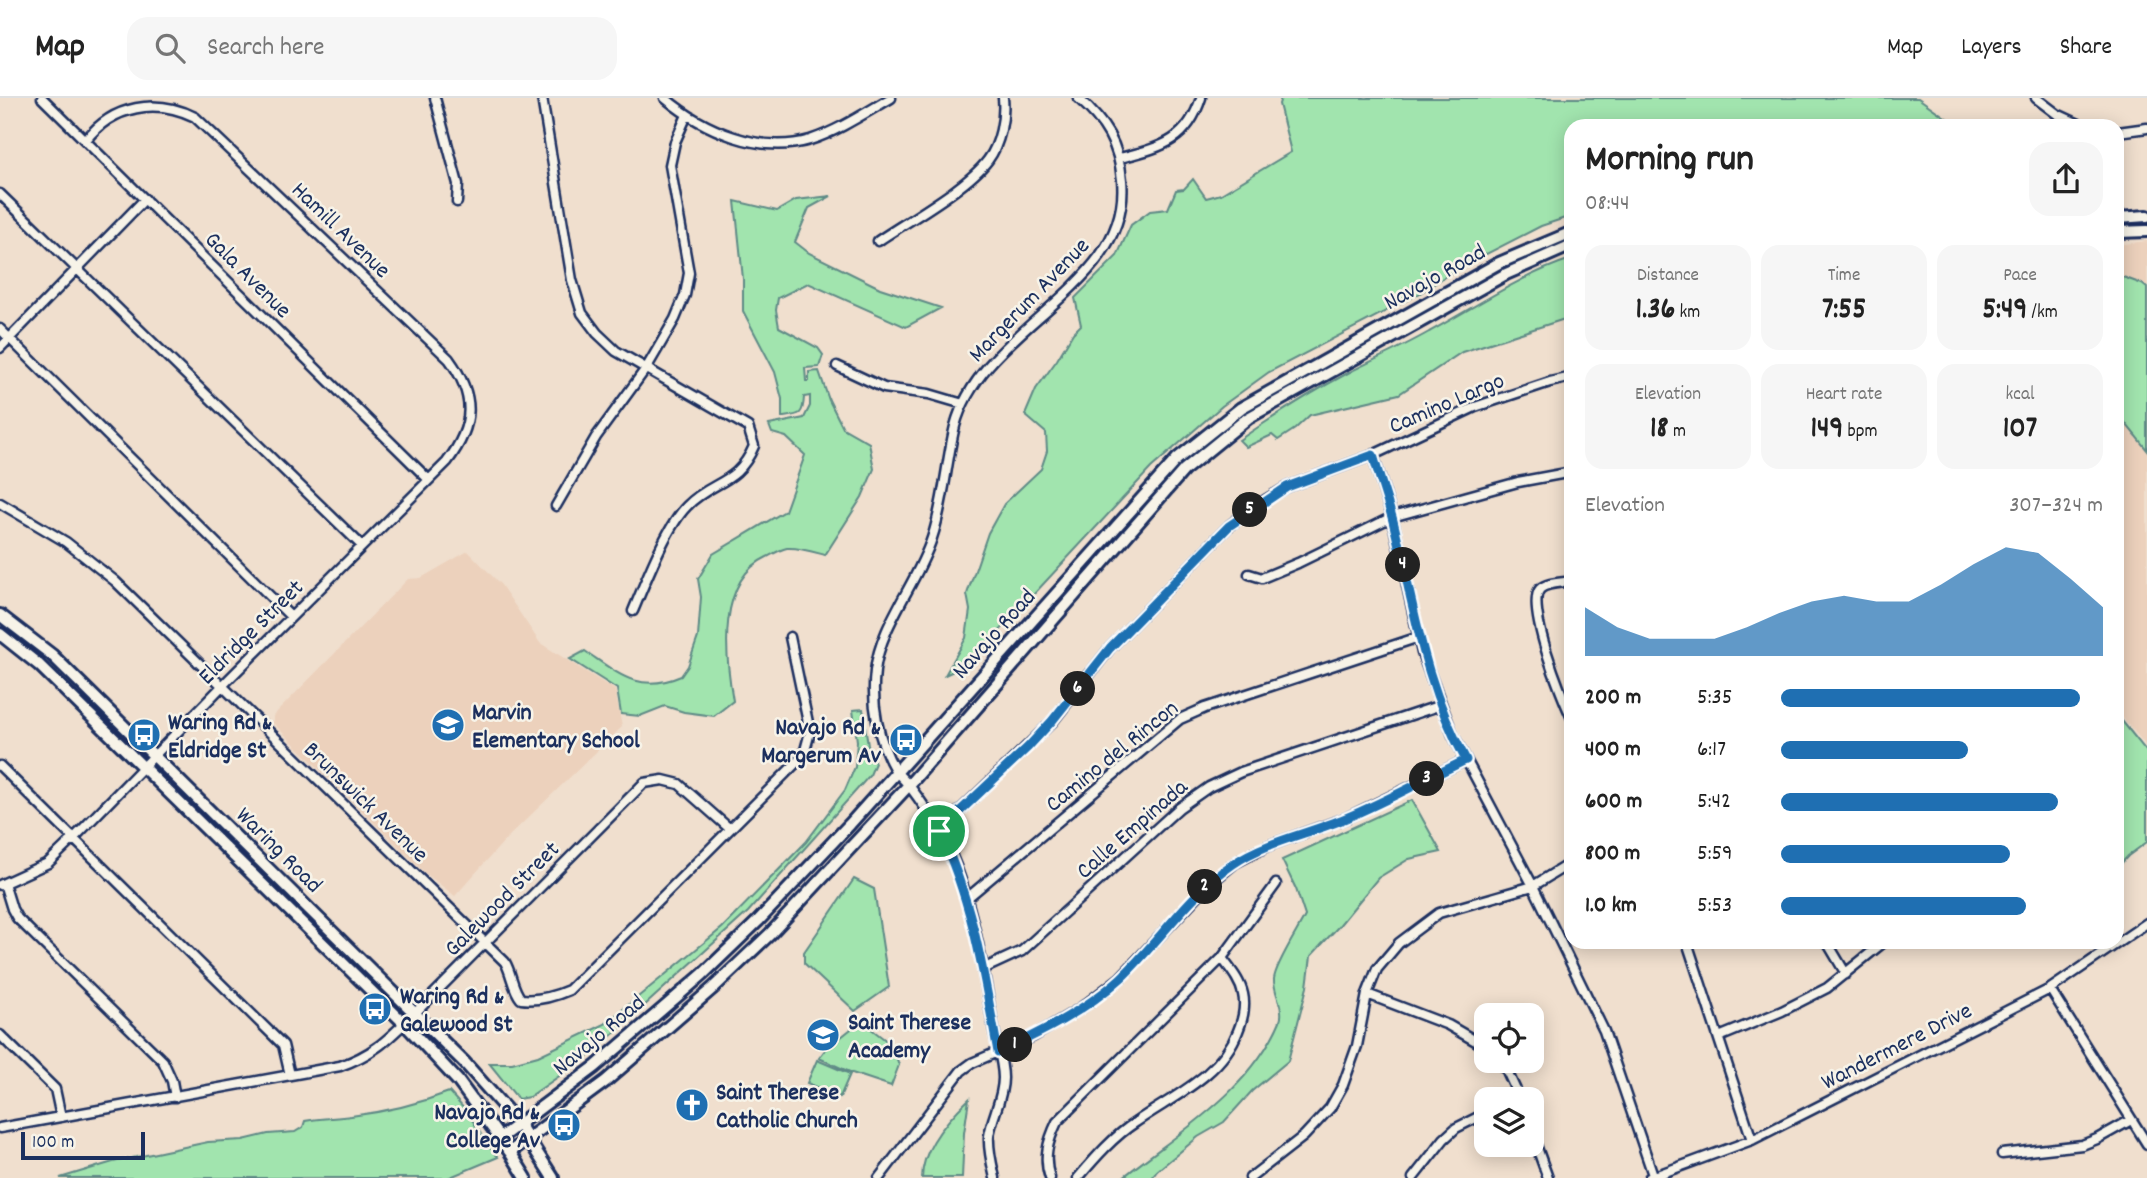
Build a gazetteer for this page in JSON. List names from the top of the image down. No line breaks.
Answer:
{"streets":{"main road":["Navajo Road","Waring Road"],"street":["Hamill Avenue","Gala Avenue","Margerum Avenue","Camino Largo","Eldridge Street","Camino del Rincon","Brunswick Avenue","Calle Empinada","Galewood Street","Wandermere Drive"]},"crossings":[["Hamill Avenue","Gala Avenue"],["Hamill Avenue","Eldridge Street"],["Gala Avenue","Eldridge Street"],["Navajo Road","Margerum Avenue"],["Navajo Road","Waring Road"],["Margerum Avenue","Camino Largo"],["Margerum Avenue","Camino del Rincon"],["Margerum Avenue","Calle Empinada"],["Eldridge Street","Brunswick Avenue"],["Eldridge Street","Waring Road"],["Brunswick Avenue","Galewood Street"],["Waring Road","Galewood Street"]],"places":{"school or university":["Marvin Elementary School","Saint Therese Academy"],"bus stop":["Waring Rd & Eldridge St","Navajo Rd & Margerum Av","Waring Rd & Galewood St","Navajo Rd & College Av"],"church":["Saint Therese Catholic Church"]},"scale_bar":"100 m","page":{"header":"Map","search":"Search here","nav":["Map","Layers","Share"],"heading":["Morning run","08:44"],"stats":[["Distance","1.36 km"],["Time","7:55"],["Pace","5:49 /km"],["Elevation","18 m"],["Heart rate","149 bpm"],["kcal","107"]],"chart":["Elevation","307–324 m"],"pins":["5","4","6","3","2","1"],"list":[{"name":"200 m","note":"5:35"},{"name":"400 m","note":"6:17"},{"name":"600 m","note":"5:42"},{"name":"800 m","note":"5:59"},{"name":"1.0 km","note":"5:53"}],"scale":"100 m"}}
